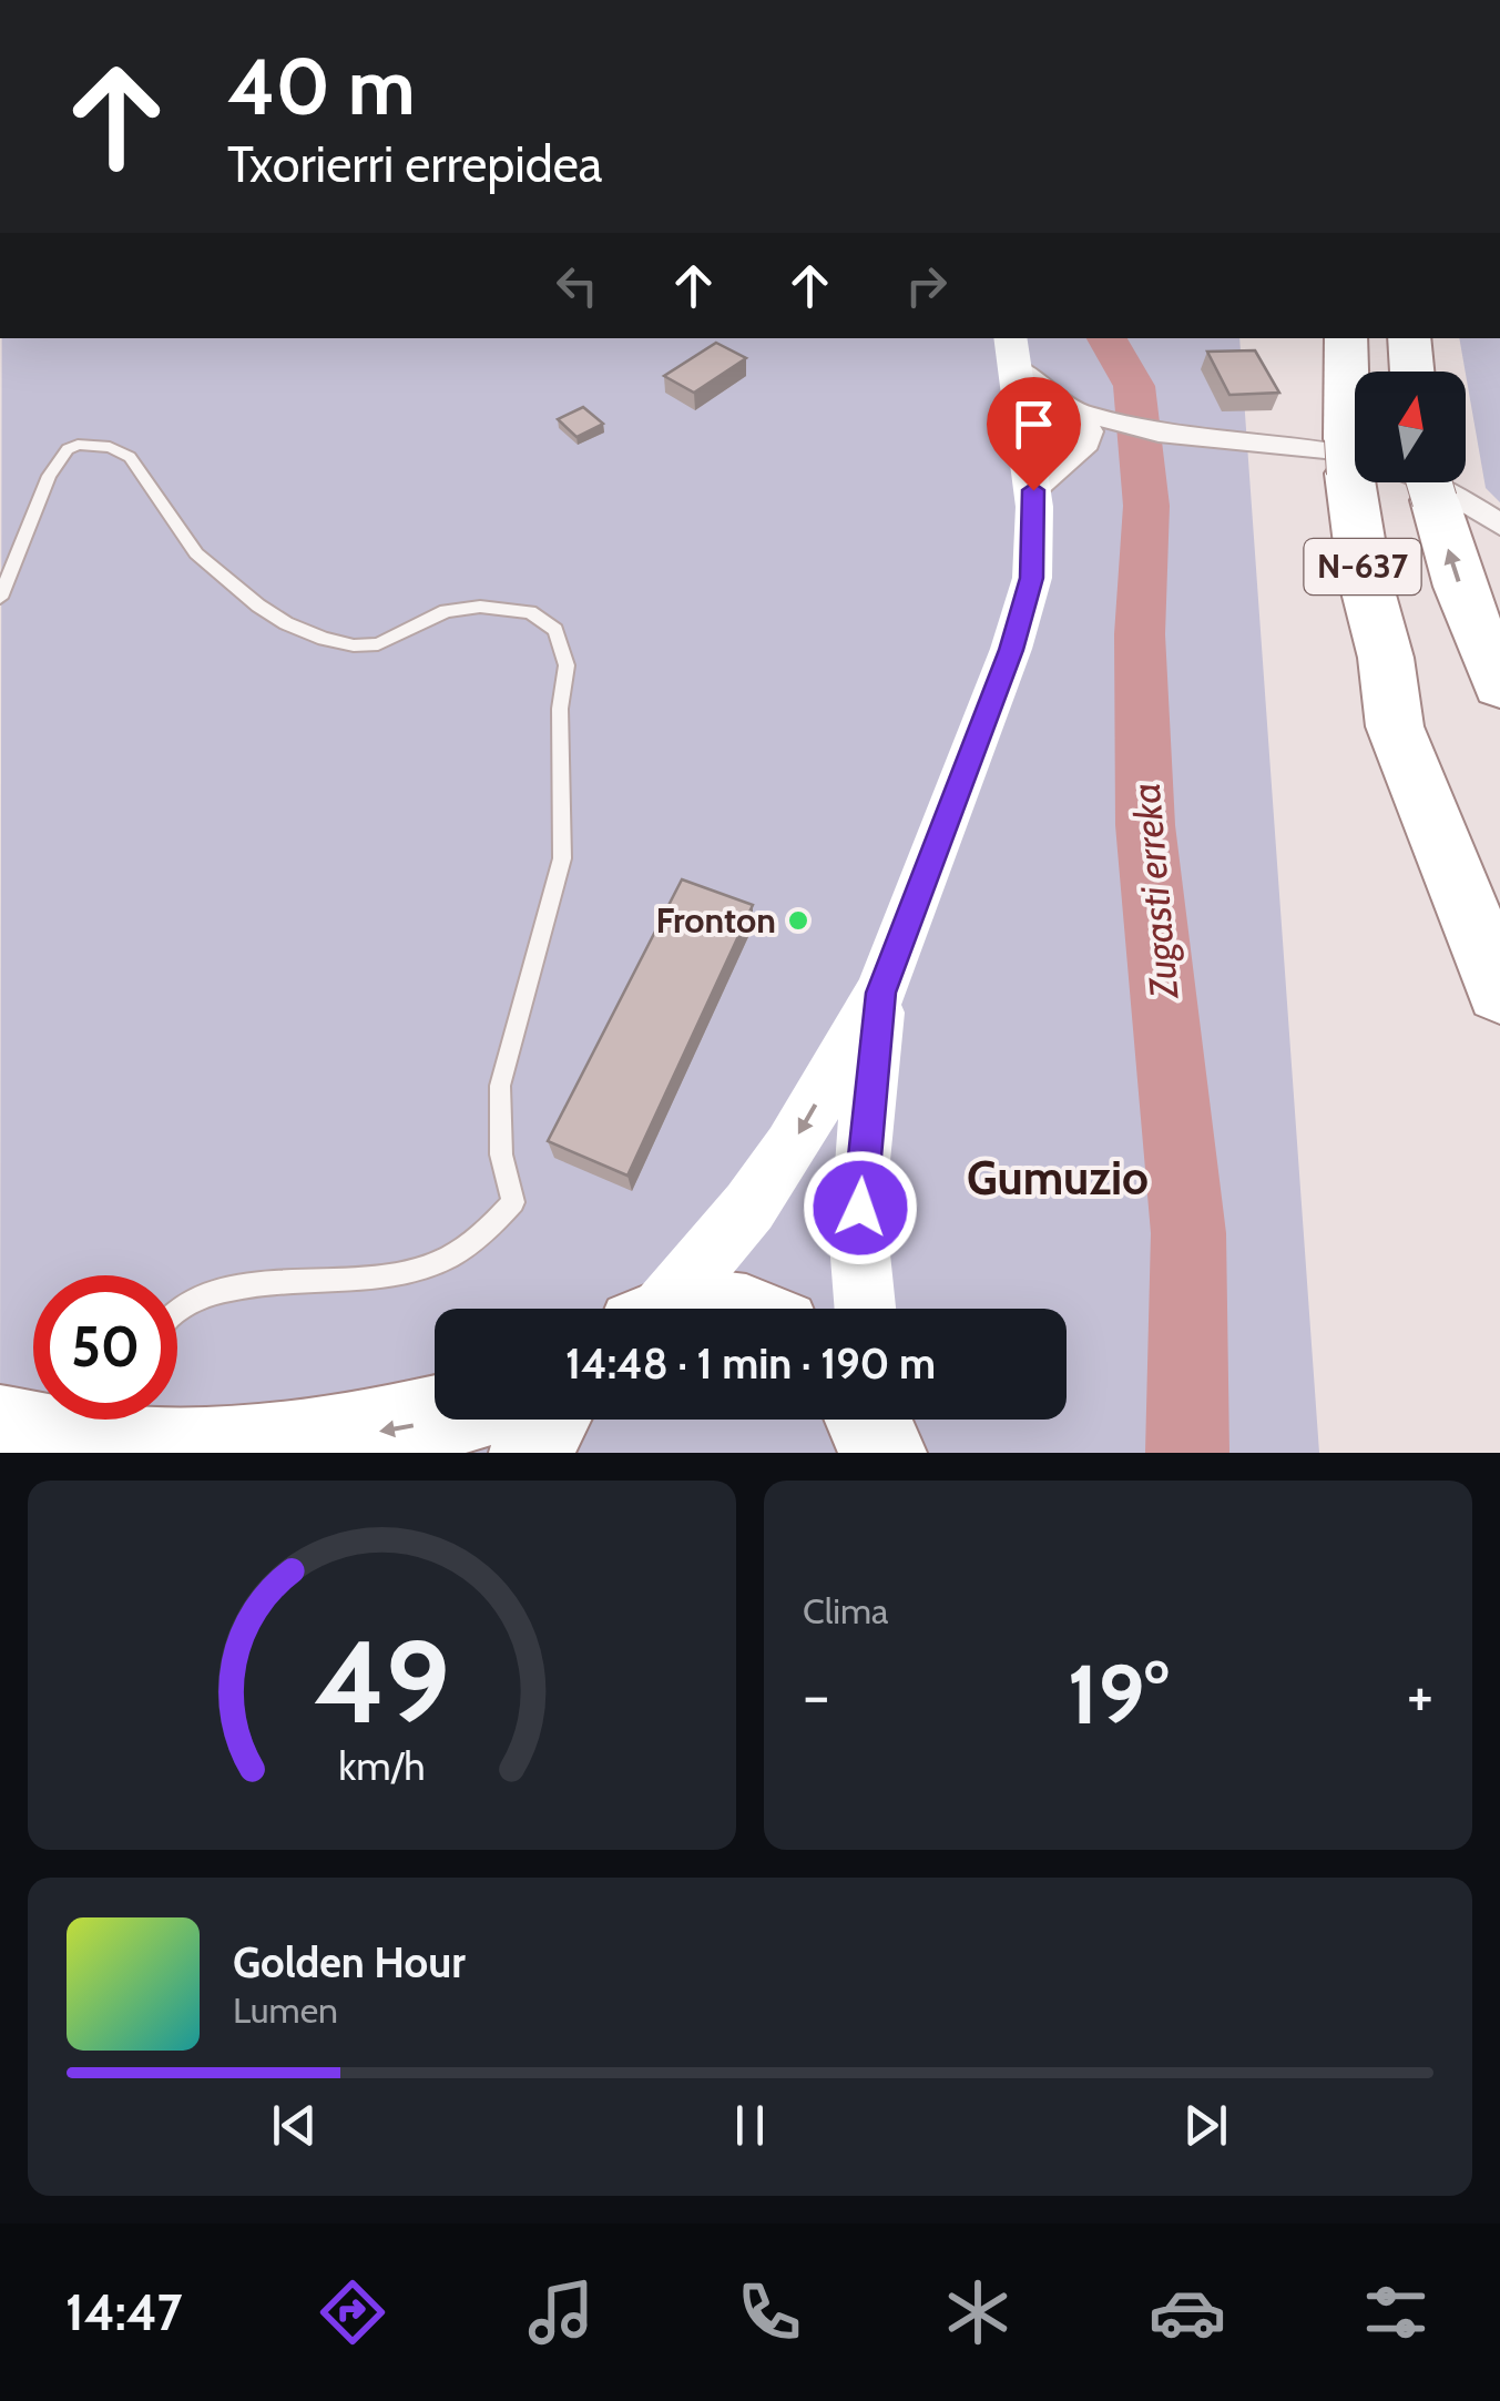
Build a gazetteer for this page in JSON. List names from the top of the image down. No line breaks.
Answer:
{"streets":{"highway":["N-637"]},"districts":["Gumuzio"],"water":["Zugasti erreka"],"places":["Fronton"],"north":"top","page":{"turn":["40 m","Txorierri errepidea"],"limit":"50","trip":"14:48 · 1 min · 190 m","tile":"Clima","heat":["−","19°","+"],"song":["Golden Hour","Lumen"],"tabs":"14:47","gauge":["49","km/h"]}}
